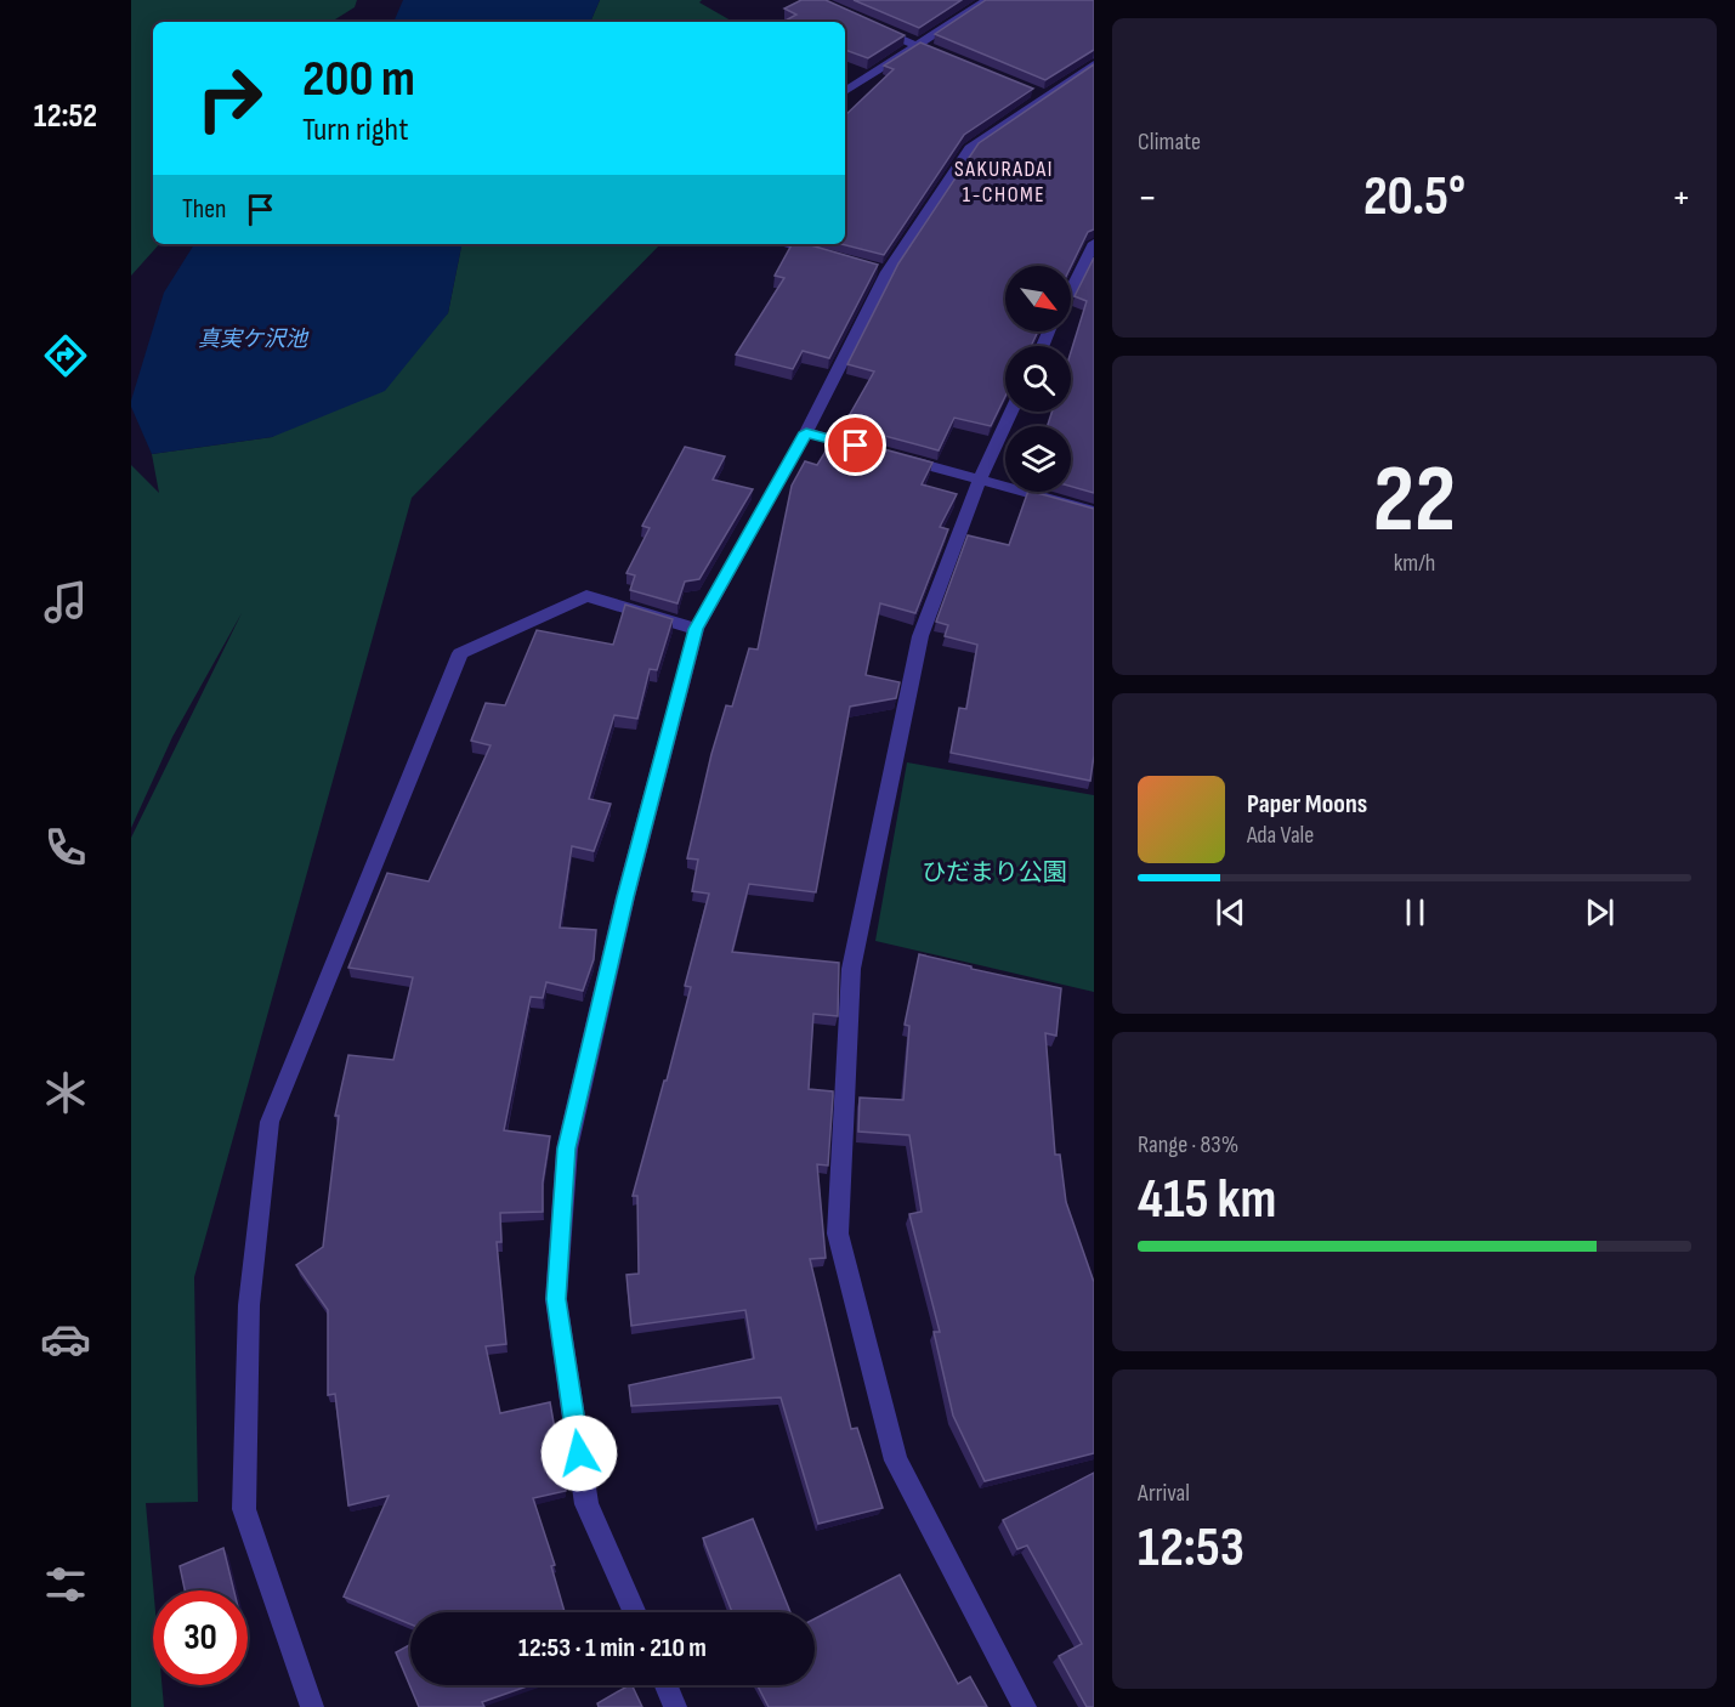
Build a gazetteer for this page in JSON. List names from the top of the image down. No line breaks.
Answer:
{"districts":["SAKURADAI 1-CHOME"],"water":["真実ケ沢池"],"parks":["ひだまり公園"],"north":"bottom right","page":{"tabs":"12:52","tile":["Climate",["22","km/h"],["Range · 83%","415 km"],["Arrival","12:53"]],"turn":["200 m","Turn right"],"heat":["−","20.5°","+"],"then":"Then","song":["Paper Moons","Ada Vale"],"limit":"30","trip":"12:53 · 1 min · 210 m"}}
